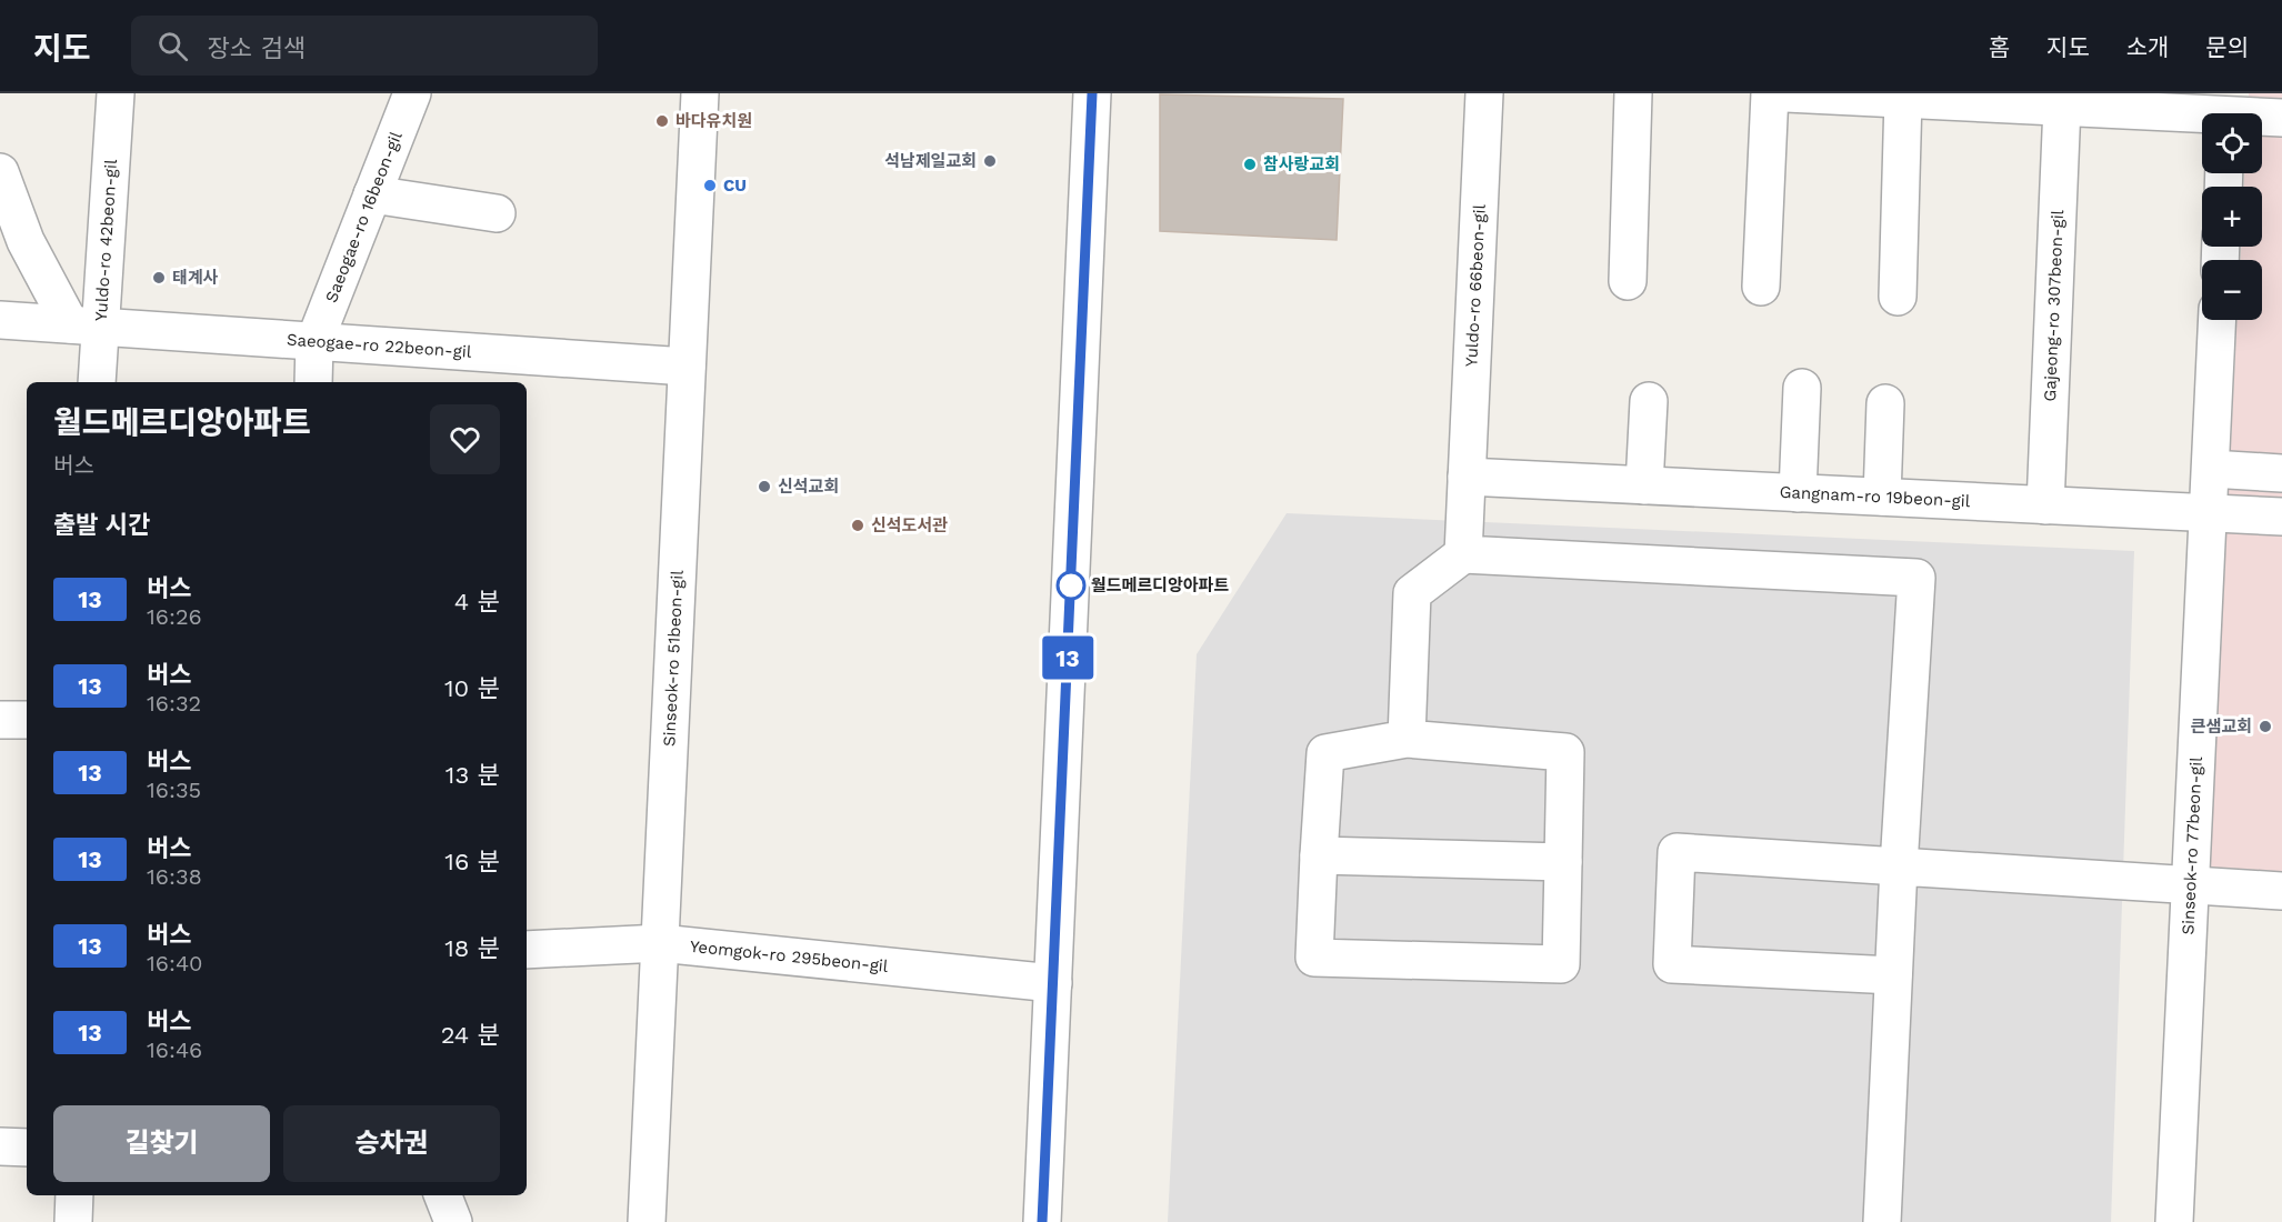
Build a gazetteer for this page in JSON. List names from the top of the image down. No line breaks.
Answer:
{"streets":{"street":["Saeogae-ro 16beon-gil","Yuldo-ro 42beon-gil","Yuldo-ro 66beon-gil","Gajeong-ro 307beon-gil","Saeogae-ro 22beon-gil","Gangnam-ro 19beon-gil","Sinseok-ro 51beon-gil","Sinseok-ro 77beon-gil","Yeomgok-ro 295beon-gil"]},"crossings":[["Saeogae-ro 16beon-gil","Saeogae-ro 22beon-gil"],["Yuldo-ro 42beon-gil","Saeogae-ro 22beon-gil"],["Yuldo-ro 66beon-gil","Gangnam-ro 19beon-gil"],["Gajeong-ro 307beon-gil","Gangnam-ro 19beon-gil"],["Saeogae-ro 22beon-gil","Sinseok-ro 51beon-gil"],["Gangnam-ro 19beon-gil","Sinseok-ro 77beon-gil"],["Sinseok-ro 51beon-gil","Yeomgok-ro 295beon-gil"]],"places":["바다유치원","석남제일교회","참사랑교회","CU","태계사","신석교회","신석도서관","월드메르디앙아파트","큰샘교회"],"lines":["bus line 13"],"page":{"header":"지도","search":"장소 검색","nav":["홈","지도","소개","문의"],"on_map":"13","map_buttons":["+","−"],"heading":[["월드메르디앙아파트","버스"],"출발 시간"],"list":[{"mark":"13","name":"버스","note":"16:26","value":"4 분"},{"mark":"13","name":"버스","note":"16:32","value":"10 분"},{"mark":"13","name":"버스","note":"16:35","value":"13 분"},{"mark":"13","name":"버스","note":"16:38","value":"16 분"},{"mark":"13","name":"버스","note":"16:40","value":"18 분"},{"mark":"13","name":"버스","note":"16:46","value":"24 분"}],"buttons":["길찾기","승차권"]}}
